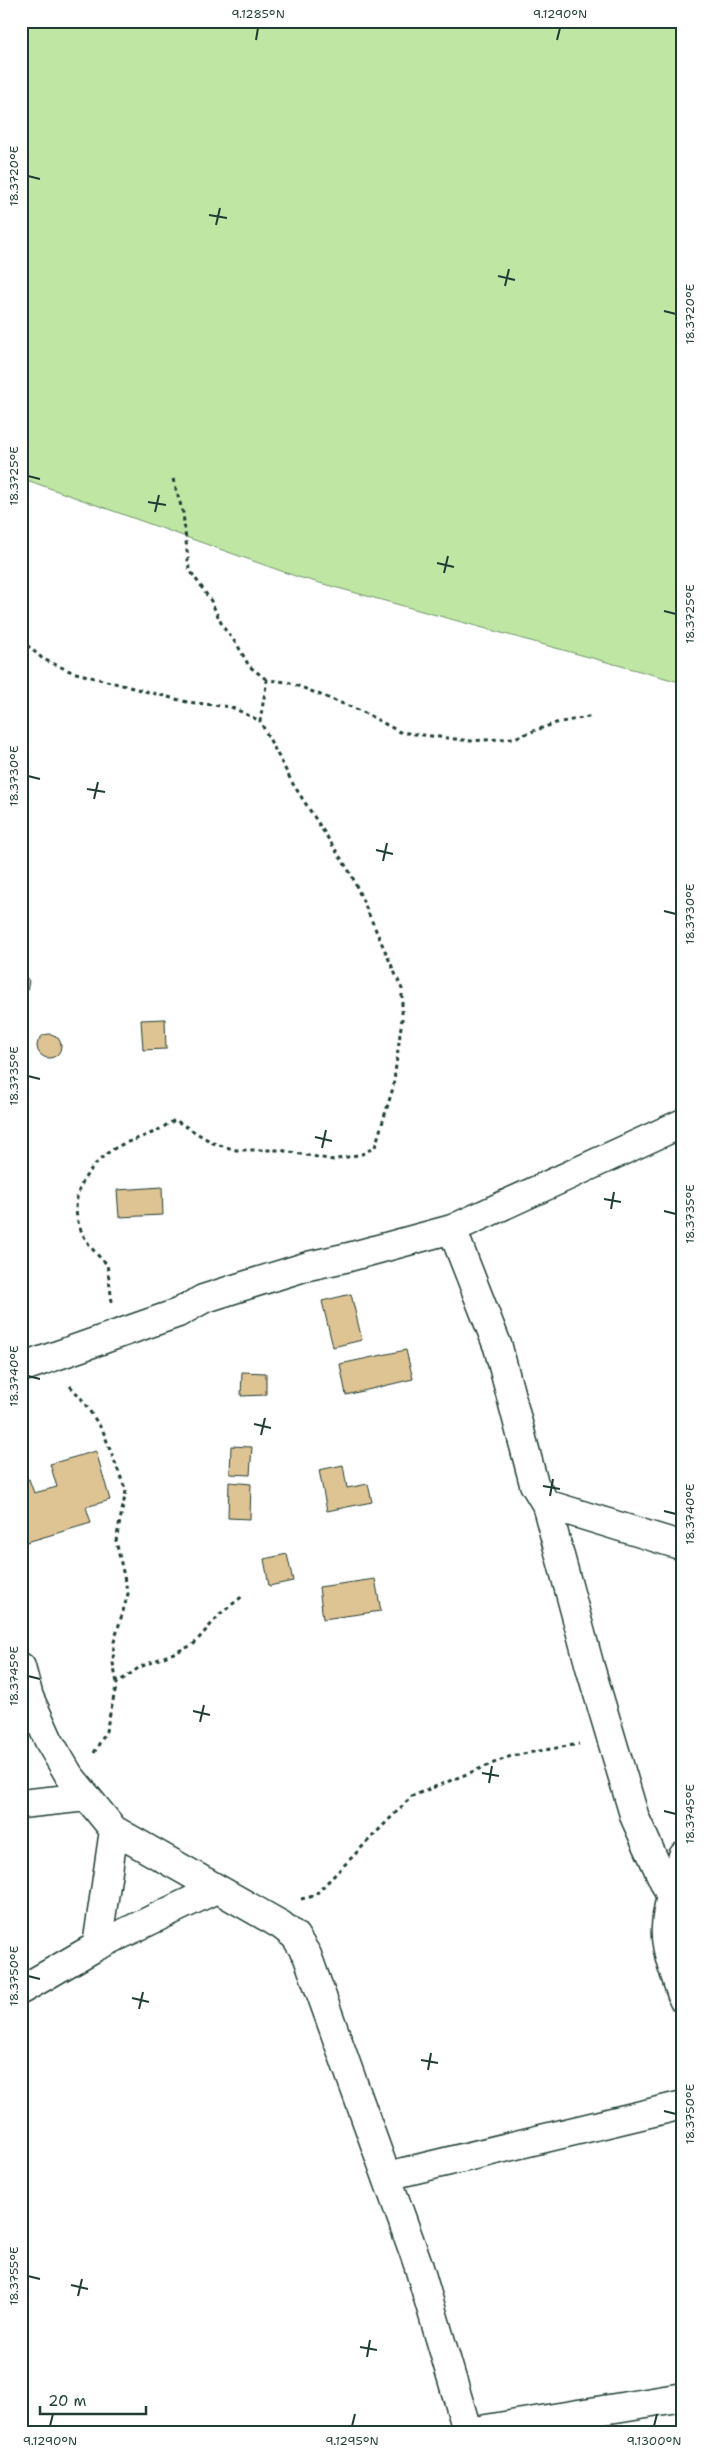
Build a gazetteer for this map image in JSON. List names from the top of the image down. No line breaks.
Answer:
{"scale_bar":"20 m","coordinates":["9.1285°N","9.1290°N","18.3720°E","18.3725°E","18.3730°E","18.3735°E","18.3740°E","18.3745°E","18.3750°E","18.3755°E","9.1295°N","9.1300°N"]}
